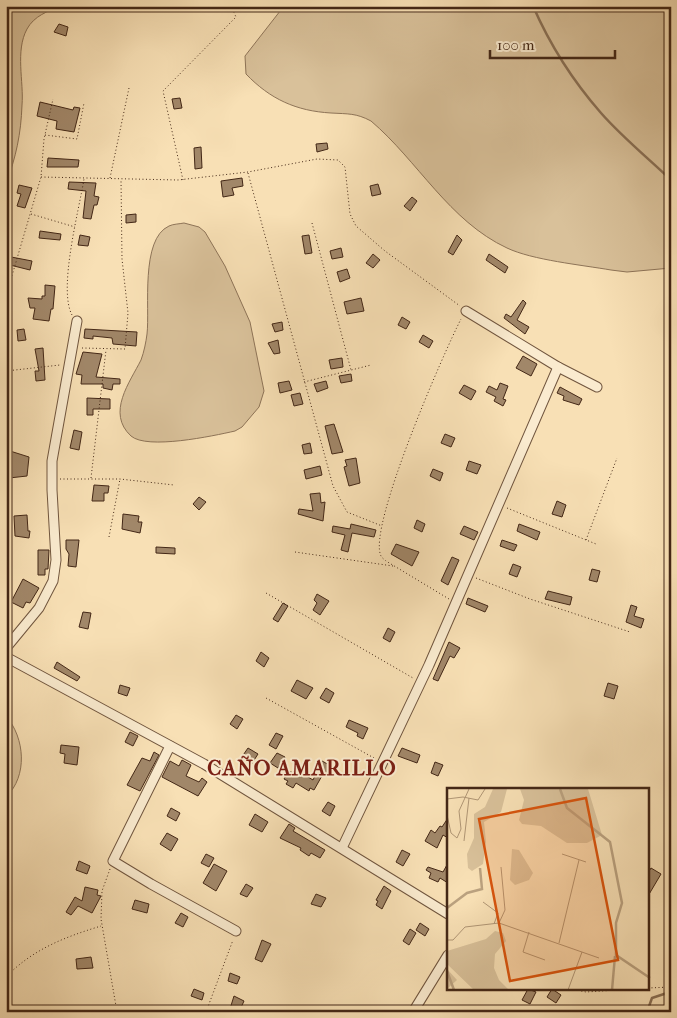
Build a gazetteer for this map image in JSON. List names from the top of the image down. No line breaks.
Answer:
{"districts":["CAÑO AMARILLO"],"scale_bar":"100 m"}
